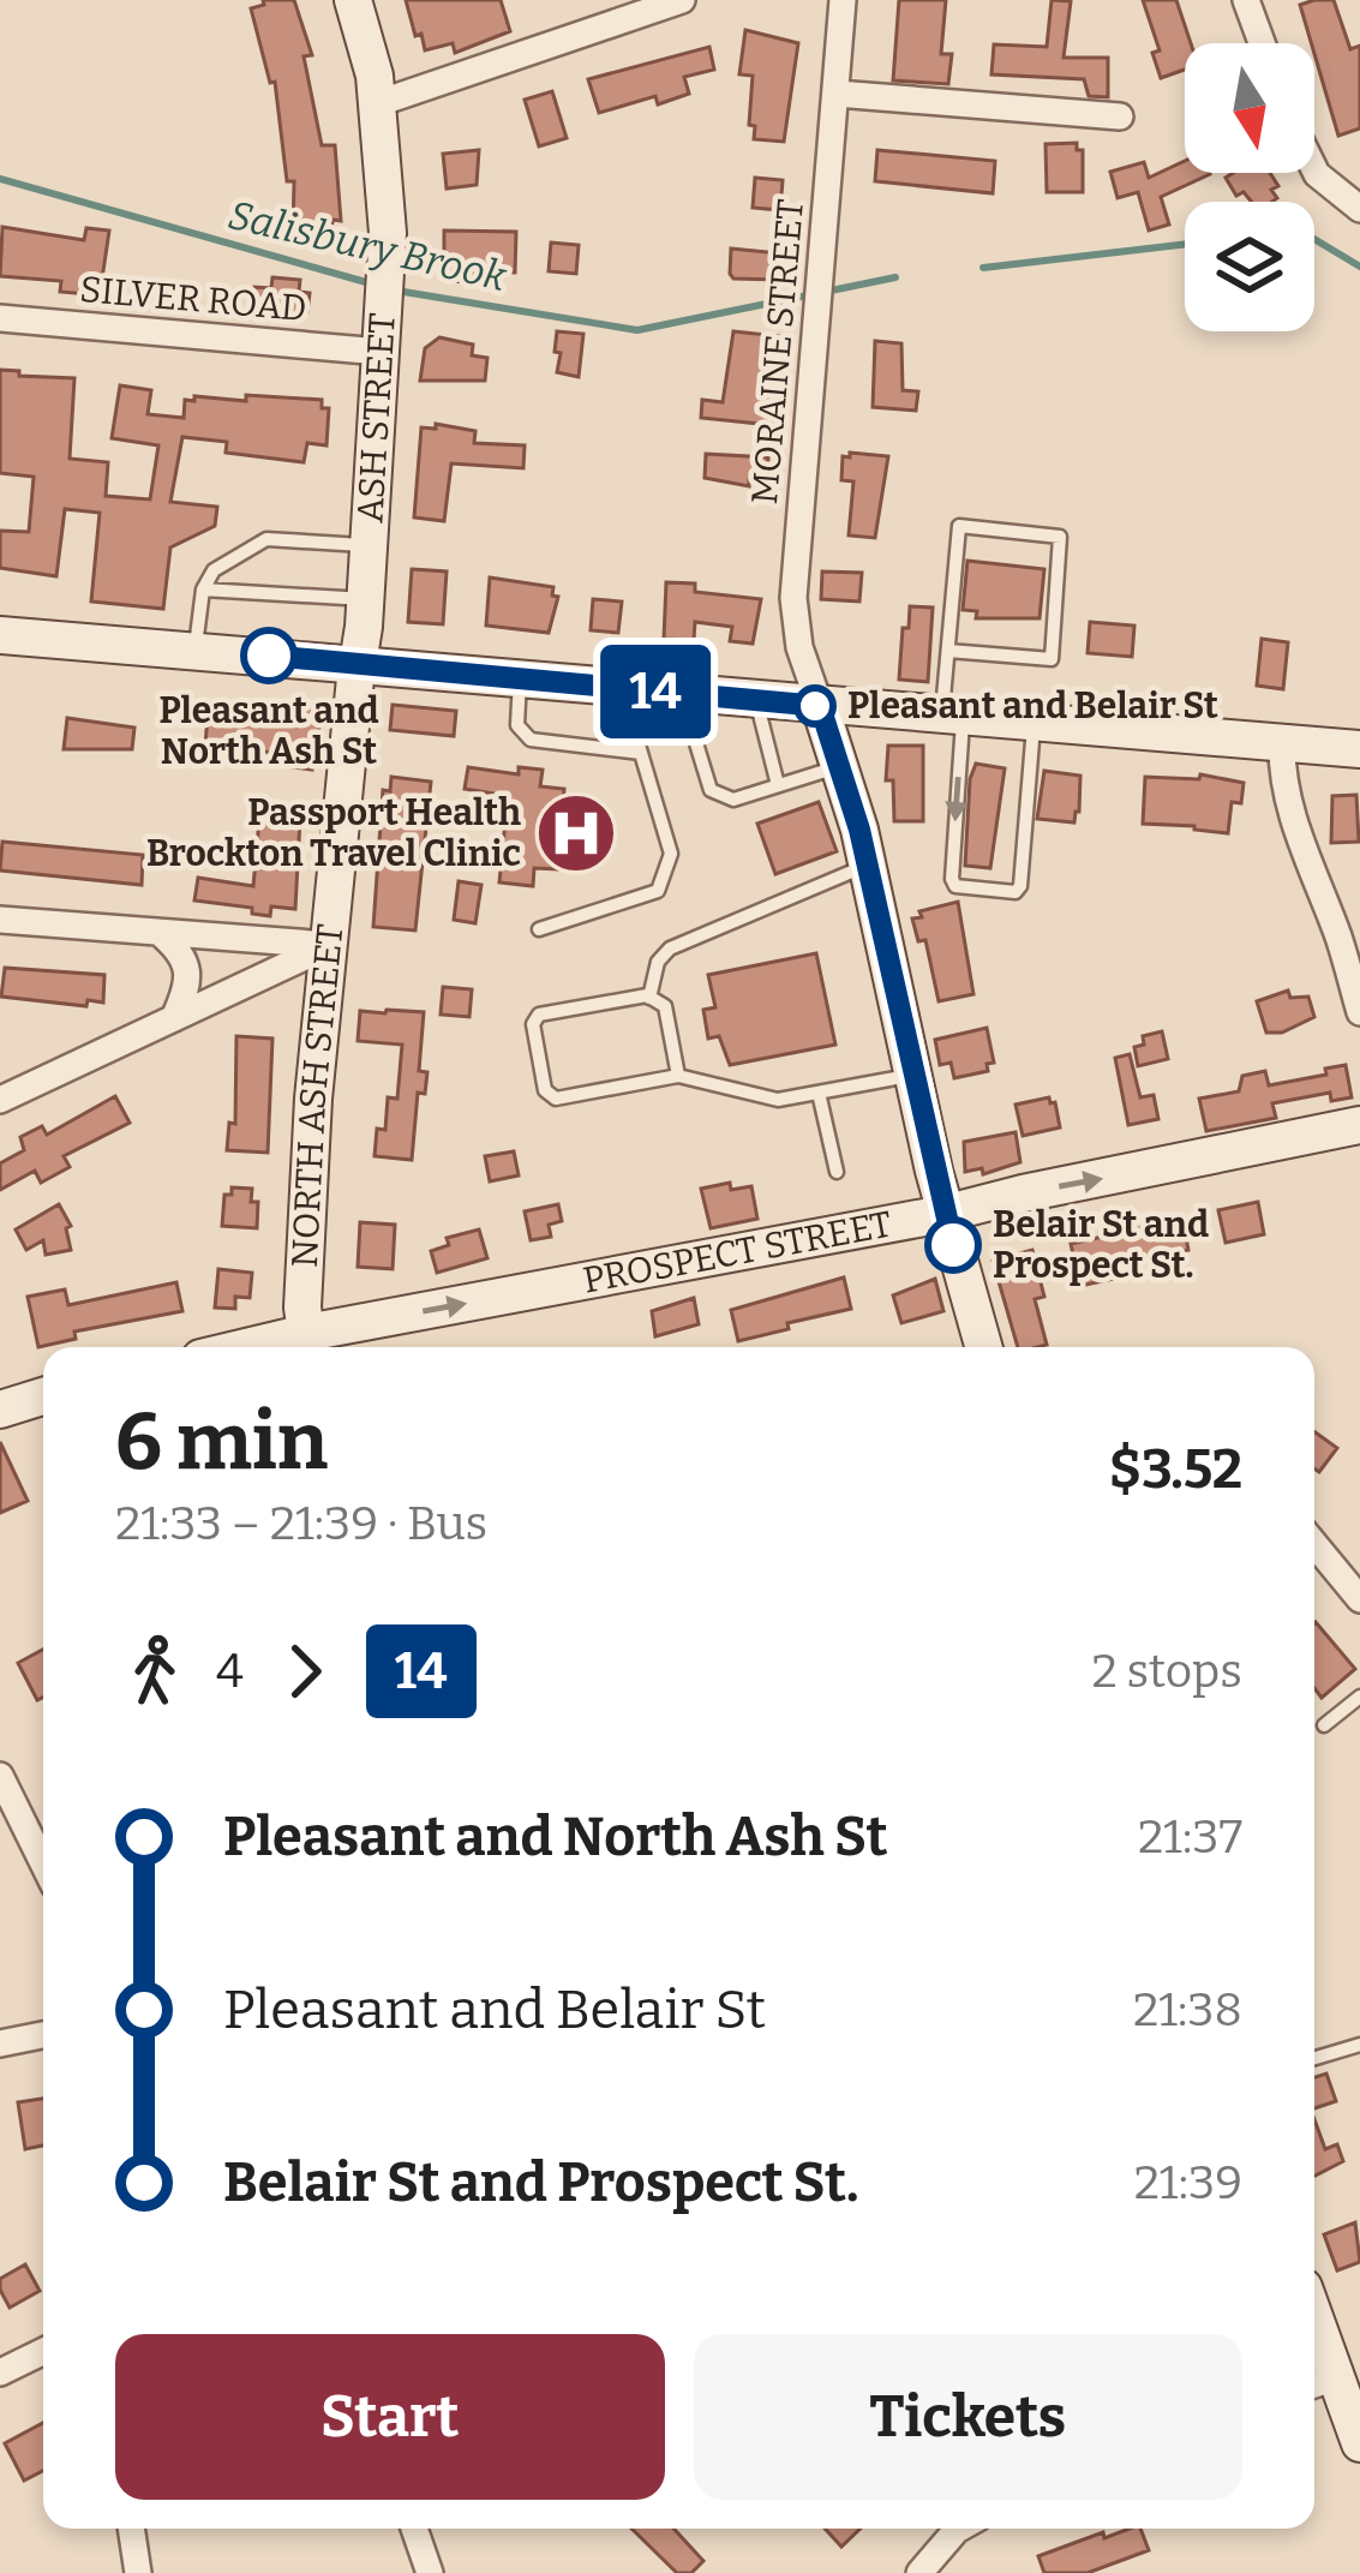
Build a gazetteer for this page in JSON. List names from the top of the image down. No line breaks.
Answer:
{"streets":{"street":["SILVER ROAD","MORAINE STREET","ASH STREET","NORTH ASH STREET","PROSPECT STREET"]},"crossings":[["SILVER ROAD","ASH STREET"],["ASH STREET","NORTH ASH STREET"],["NORTH ASH STREET","PROSPECT STREET"]],"one_way":["PROSPECT STREET"],"water":["Salisbury Brook"],"places":{"other":["Pleasant and North Ash St","Pleasant and Belair St","Belair St and Prospect St."],"hospital":["Passport Health Brockton Travel Clinic"]},"lines":["bus line 14"],"north":"bottom","page":{"on_map":"14","heading":["6 min","21:33 – 21:39 · Bus","$3.52"],"legs":["4","14","2 stops"],"list":[{"name":"Pleasant and North Ash St","value":"21:37"},{"name":"Pleasant and Belair St","value":"21:38"},{"name":"Belair St and Prospect St.","value":"21:39"}],"buttons":["Start","Tickets"]}}
